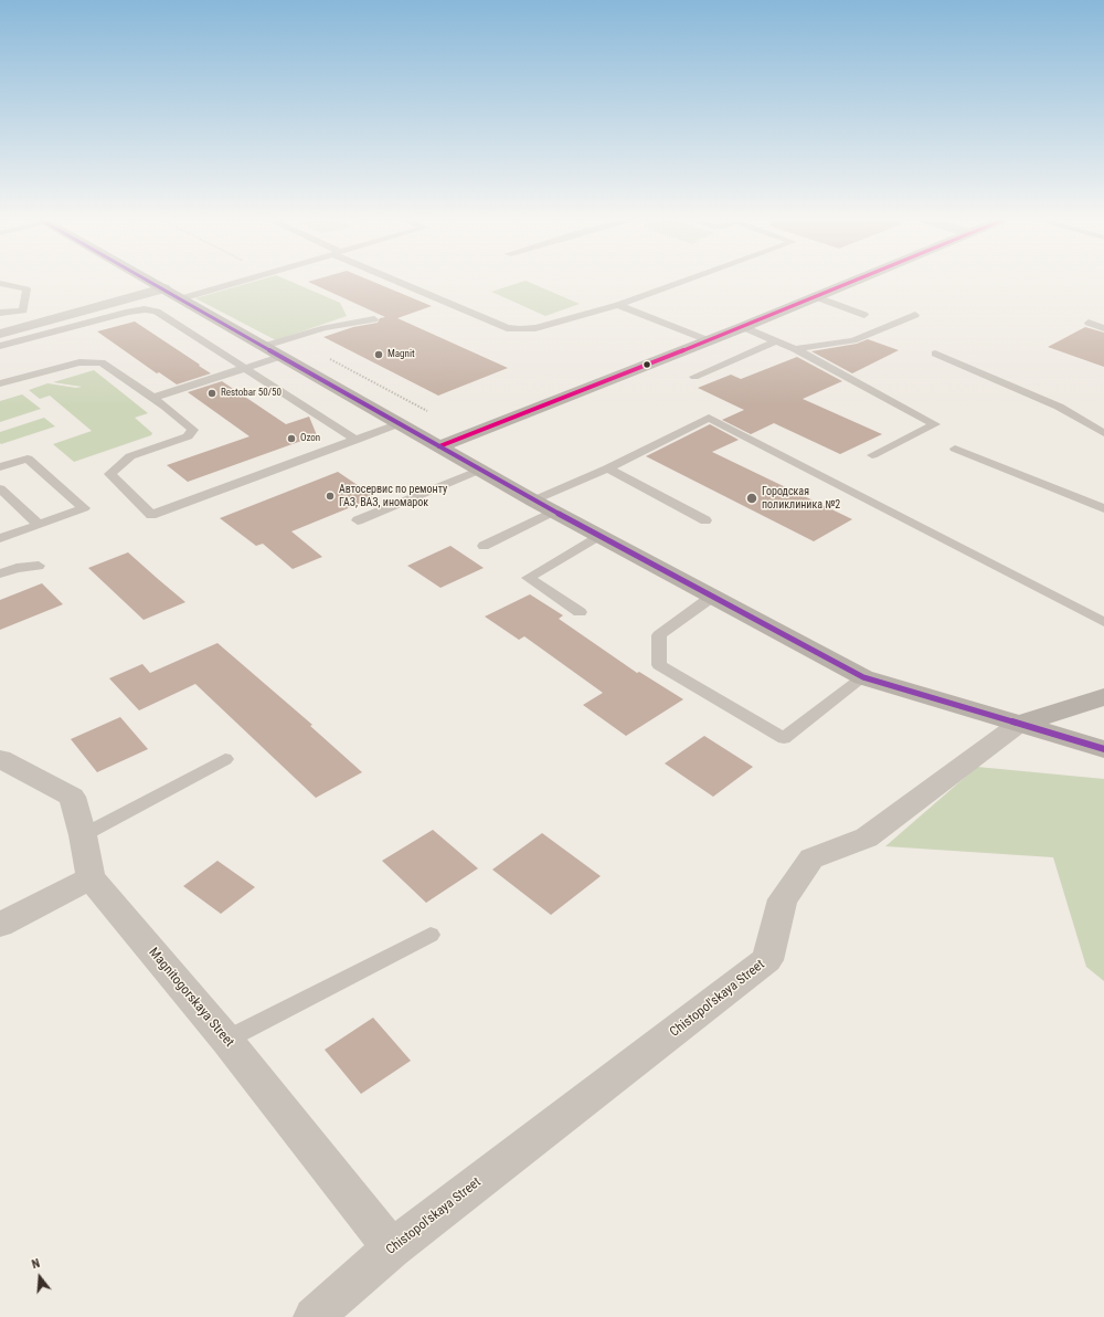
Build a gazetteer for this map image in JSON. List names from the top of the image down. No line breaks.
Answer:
{"streets":{"street":["Magnitogorskaya Street","Chistopol'skaya Street"]},"crossings":[["Magnitogorskaya Street","Chistopol'skaya Street"]],"places":["Magnit","Restobar 50/50","Ozon","Автосервис по ремонту ГАЗ, ВАЗ, иномарок","Городская поликлиника №2"],"north":"top"}
